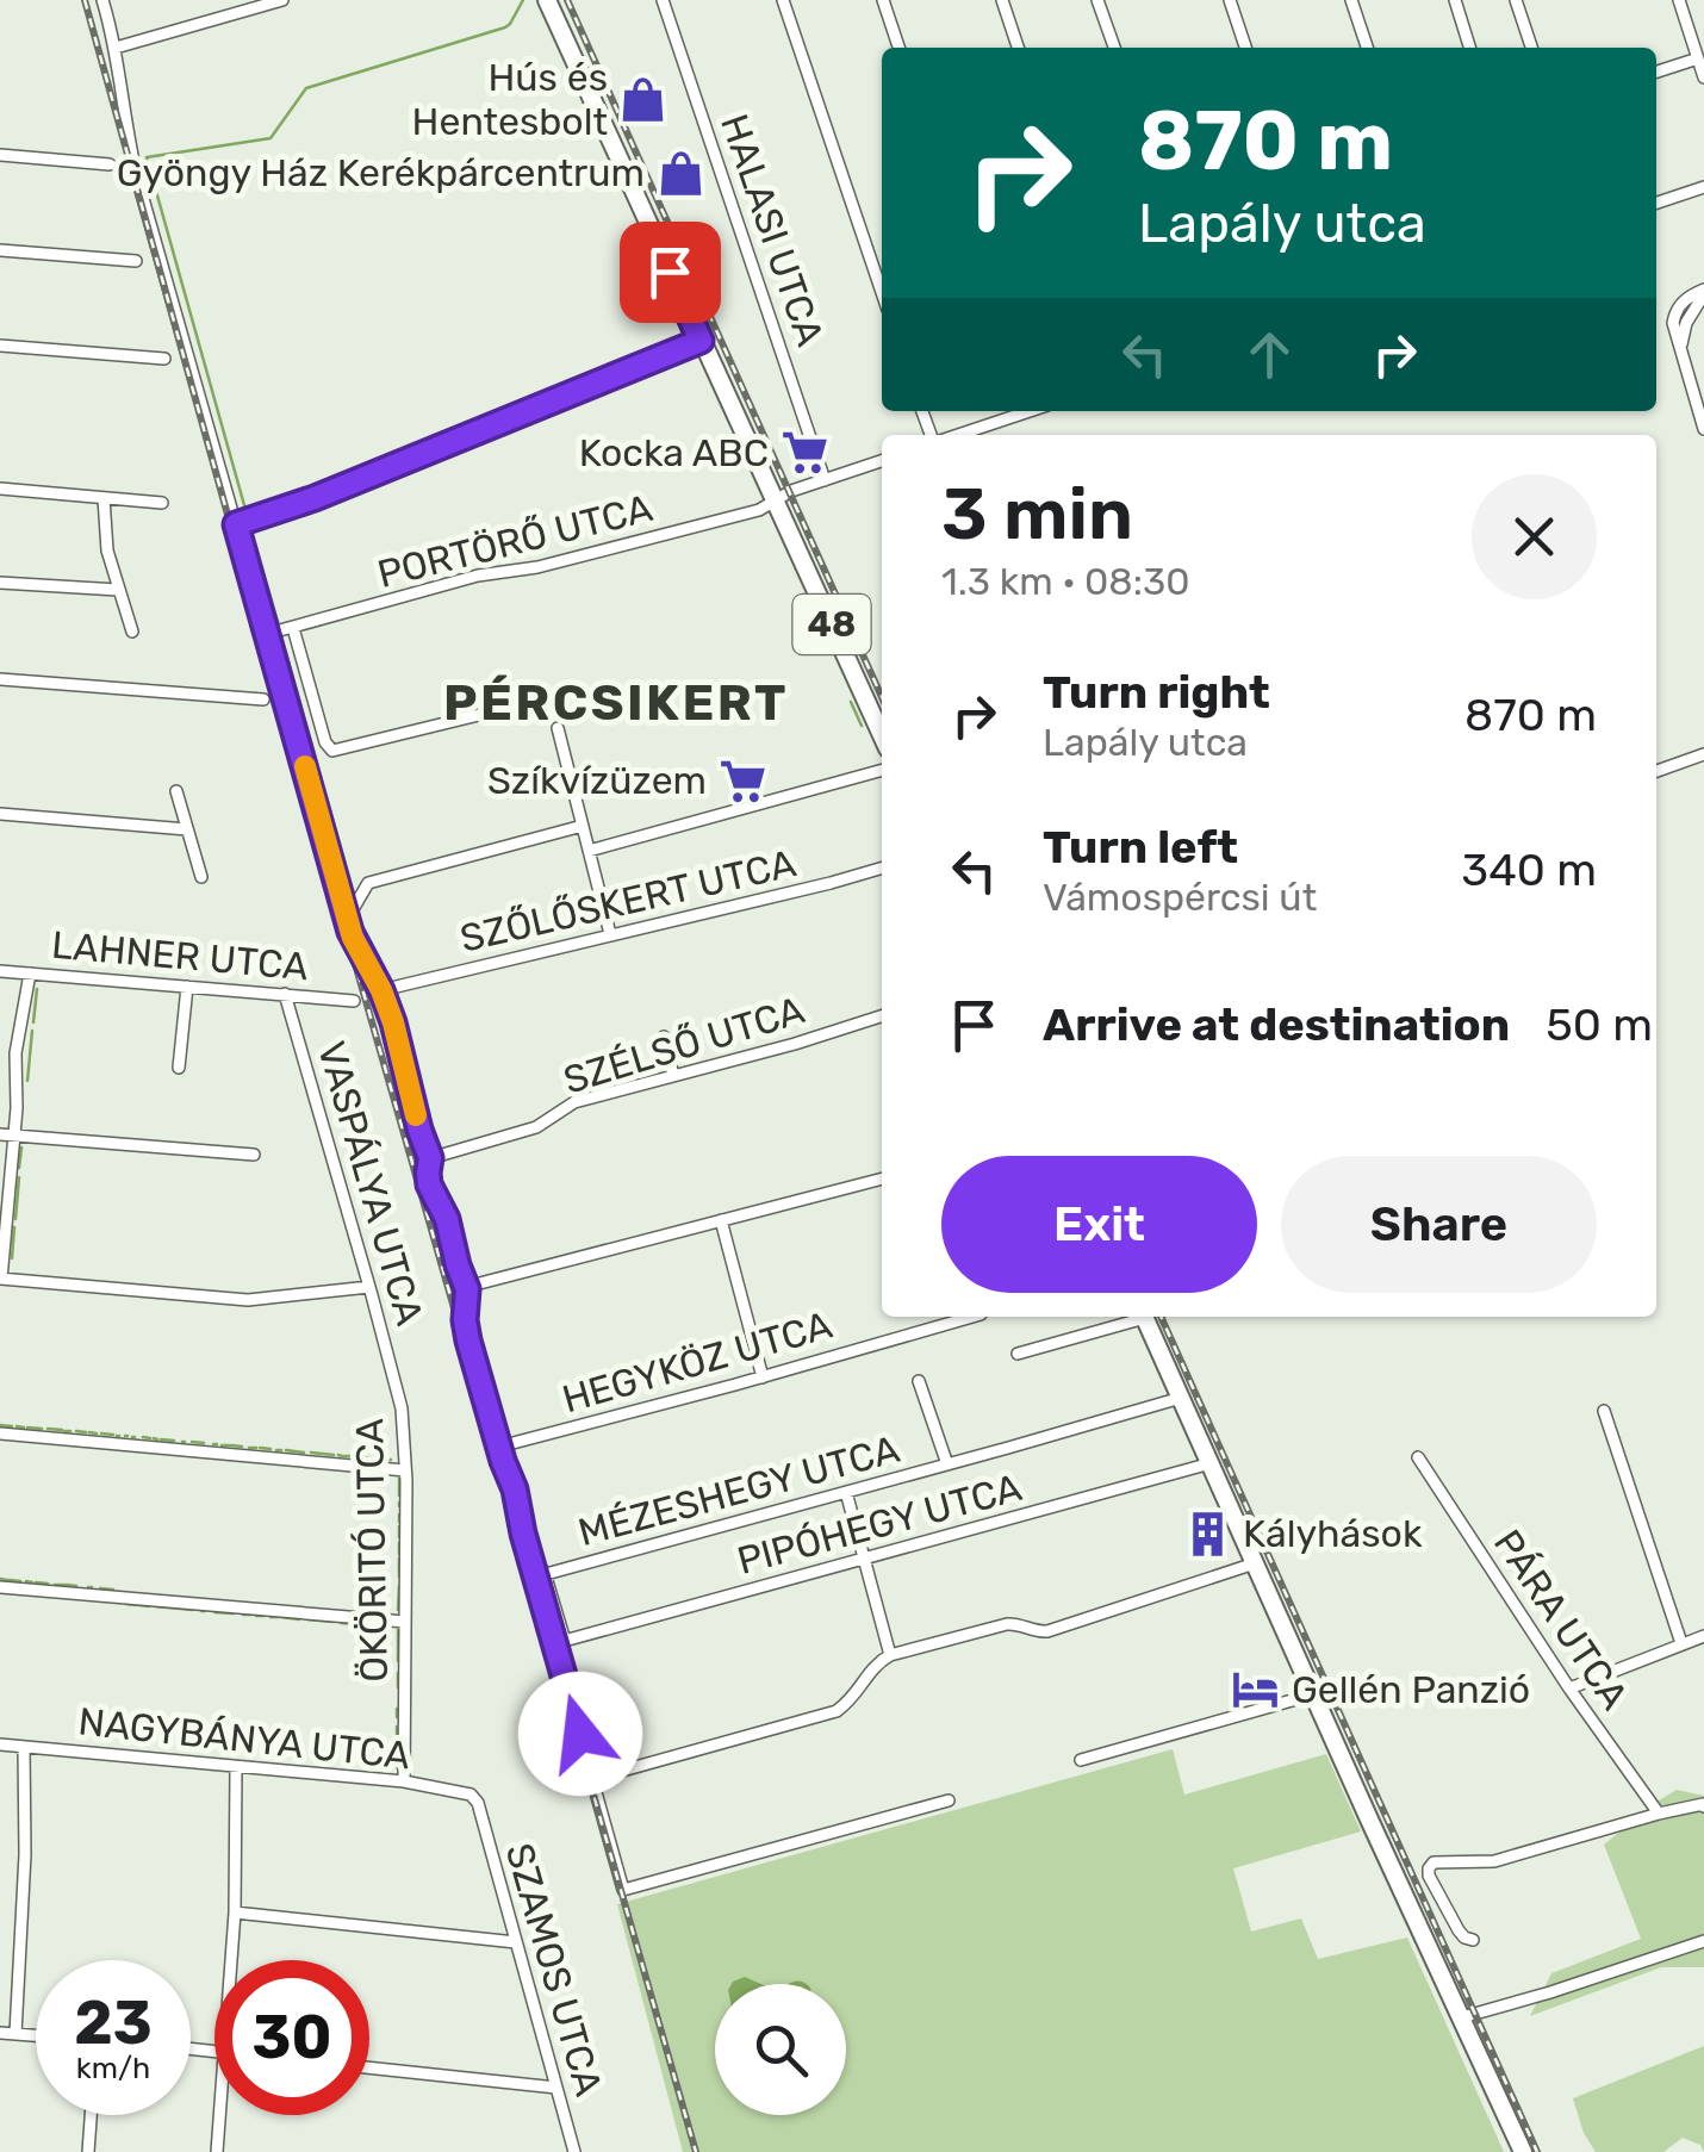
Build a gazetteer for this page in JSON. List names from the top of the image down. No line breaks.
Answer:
{"streets":{"main road":["48"],"street":["HALASI UTCA","PORTÖRŐ UTCA","SZŐLŐSKERT UTCA","LAHNER UTCA","SZÉLSŐ UTCA","VASPÁLYA UTCA","HEGYKÖZ UTCA","MÉZESHEGY UTCA","PIPÓHEGY UTCA","ÖKÖRITÓ UTCA","PÁRA UTCA","NAGYBÁNYA UTCA","SZAMOS UTCA"]},"crossings":[["HALASI UTCA","PORTÖRŐ UTCA"],["PORTÖRŐ UTCA","48"],["LAHNER UTCA","VASPÁLYA UTCA"],["VASPÁLYA UTCA","ÖKÖRITÓ UTCA"],["ÖKÖRITÓ UTCA","NAGYBÁNYA UTCA"],["NAGYBÁNYA UTCA","SZAMOS UTCA"]],"districts":["PÉRCSIKERT"],"places":{"shop":["Hús és Hentesbolt","Gyöngy Ház Kerékpárcentrum"],"supermarket":["Kocka ABC","Szíkvízüzem"],"building":["Kályhások"],"hotel":["Gellén Panzió"]},"page":{"turn":["870 m","Lapály utca"],"heading":["3 min","1.3 km · 08:30"],"list":[{"name":"Turn right","note":"Lapály utca","value":"870 m"},{"name":"Turn left","note":"Vámospércsi út","value":"340 m"},{"name":"Arrive at destination","value":"50 m"}],"buttons":["Exit","Share"],"speed":"23 km/h","limit":"30"}}
